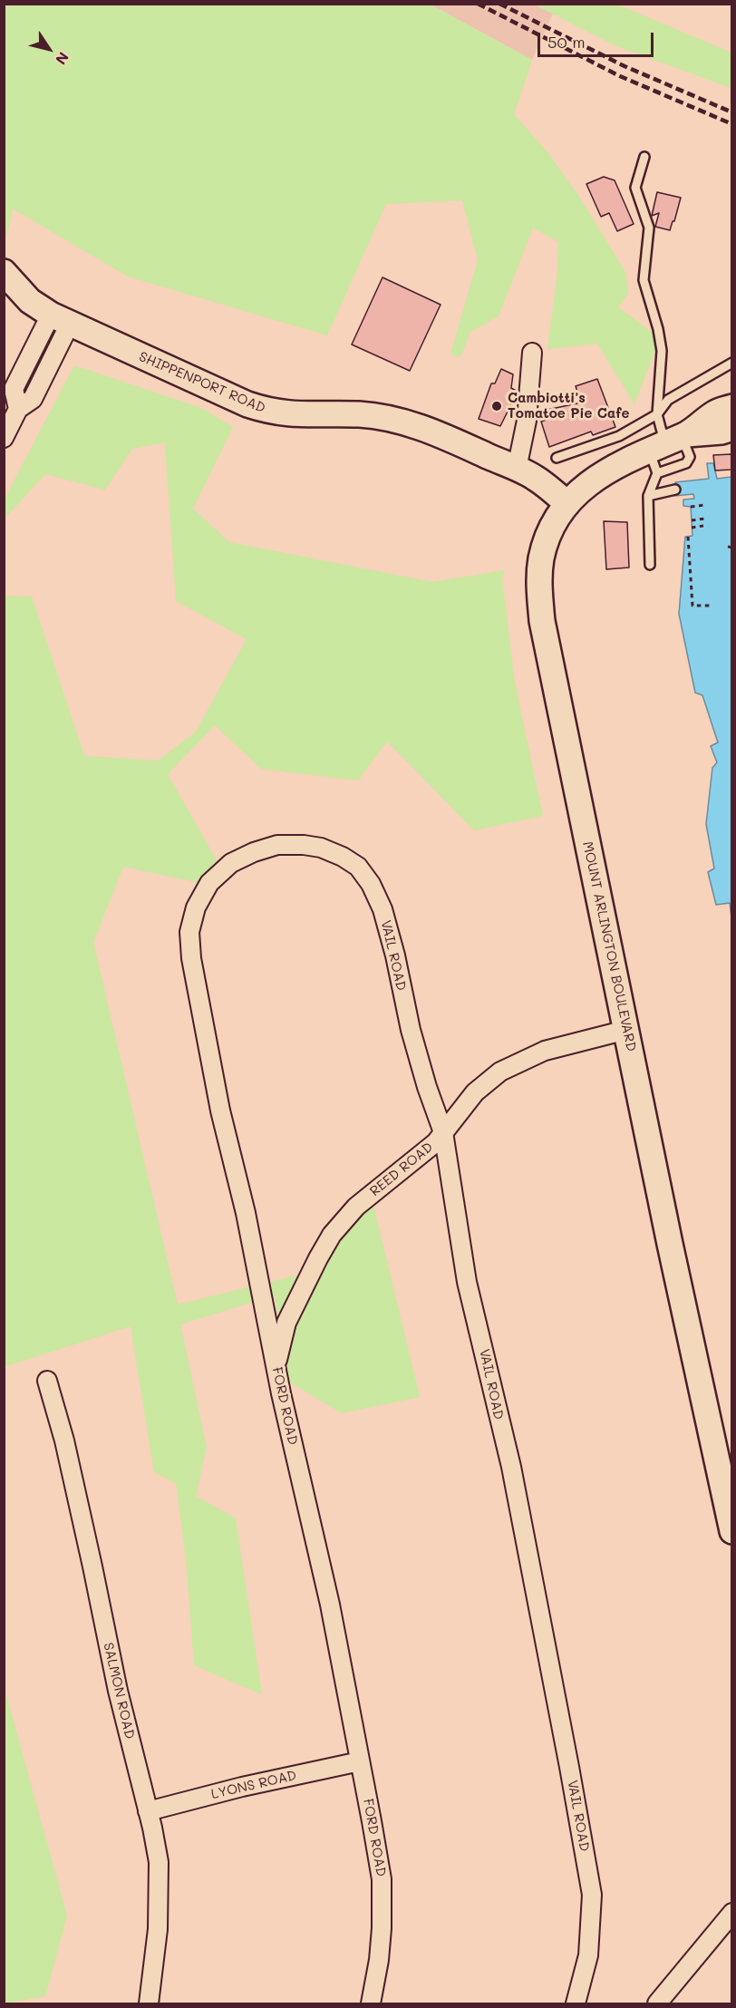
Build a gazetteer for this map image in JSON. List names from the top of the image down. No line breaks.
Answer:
{"streets":{"main road":["SHIPPENPORT ROAD","MOUNT ARLINGTON BOULEVARD"],"street":["VAIL ROAD","REED ROAD","FORD ROAD","SALMON ROAD","LYONS ROAD"]},"crossings":[["SHIPPENPORT ROAD","MOUNT ARLINGTON BOULEVARD"],["MOUNT ARLINGTON BOULEVARD","REED ROAD"],["VAIL ROAD","REED ROAD"],["VAIL ROAD","FORD ROAD"],["REED ROAD","FORD ROAD"],["FORD ROAD","LYONS ROAD"],["SALMON ROAD","LYONS ROAD"]],"places":["Cambiotti's Tomatoe Pie Cafe"],"scale_bar":"50 m","north":"bottom right"}
